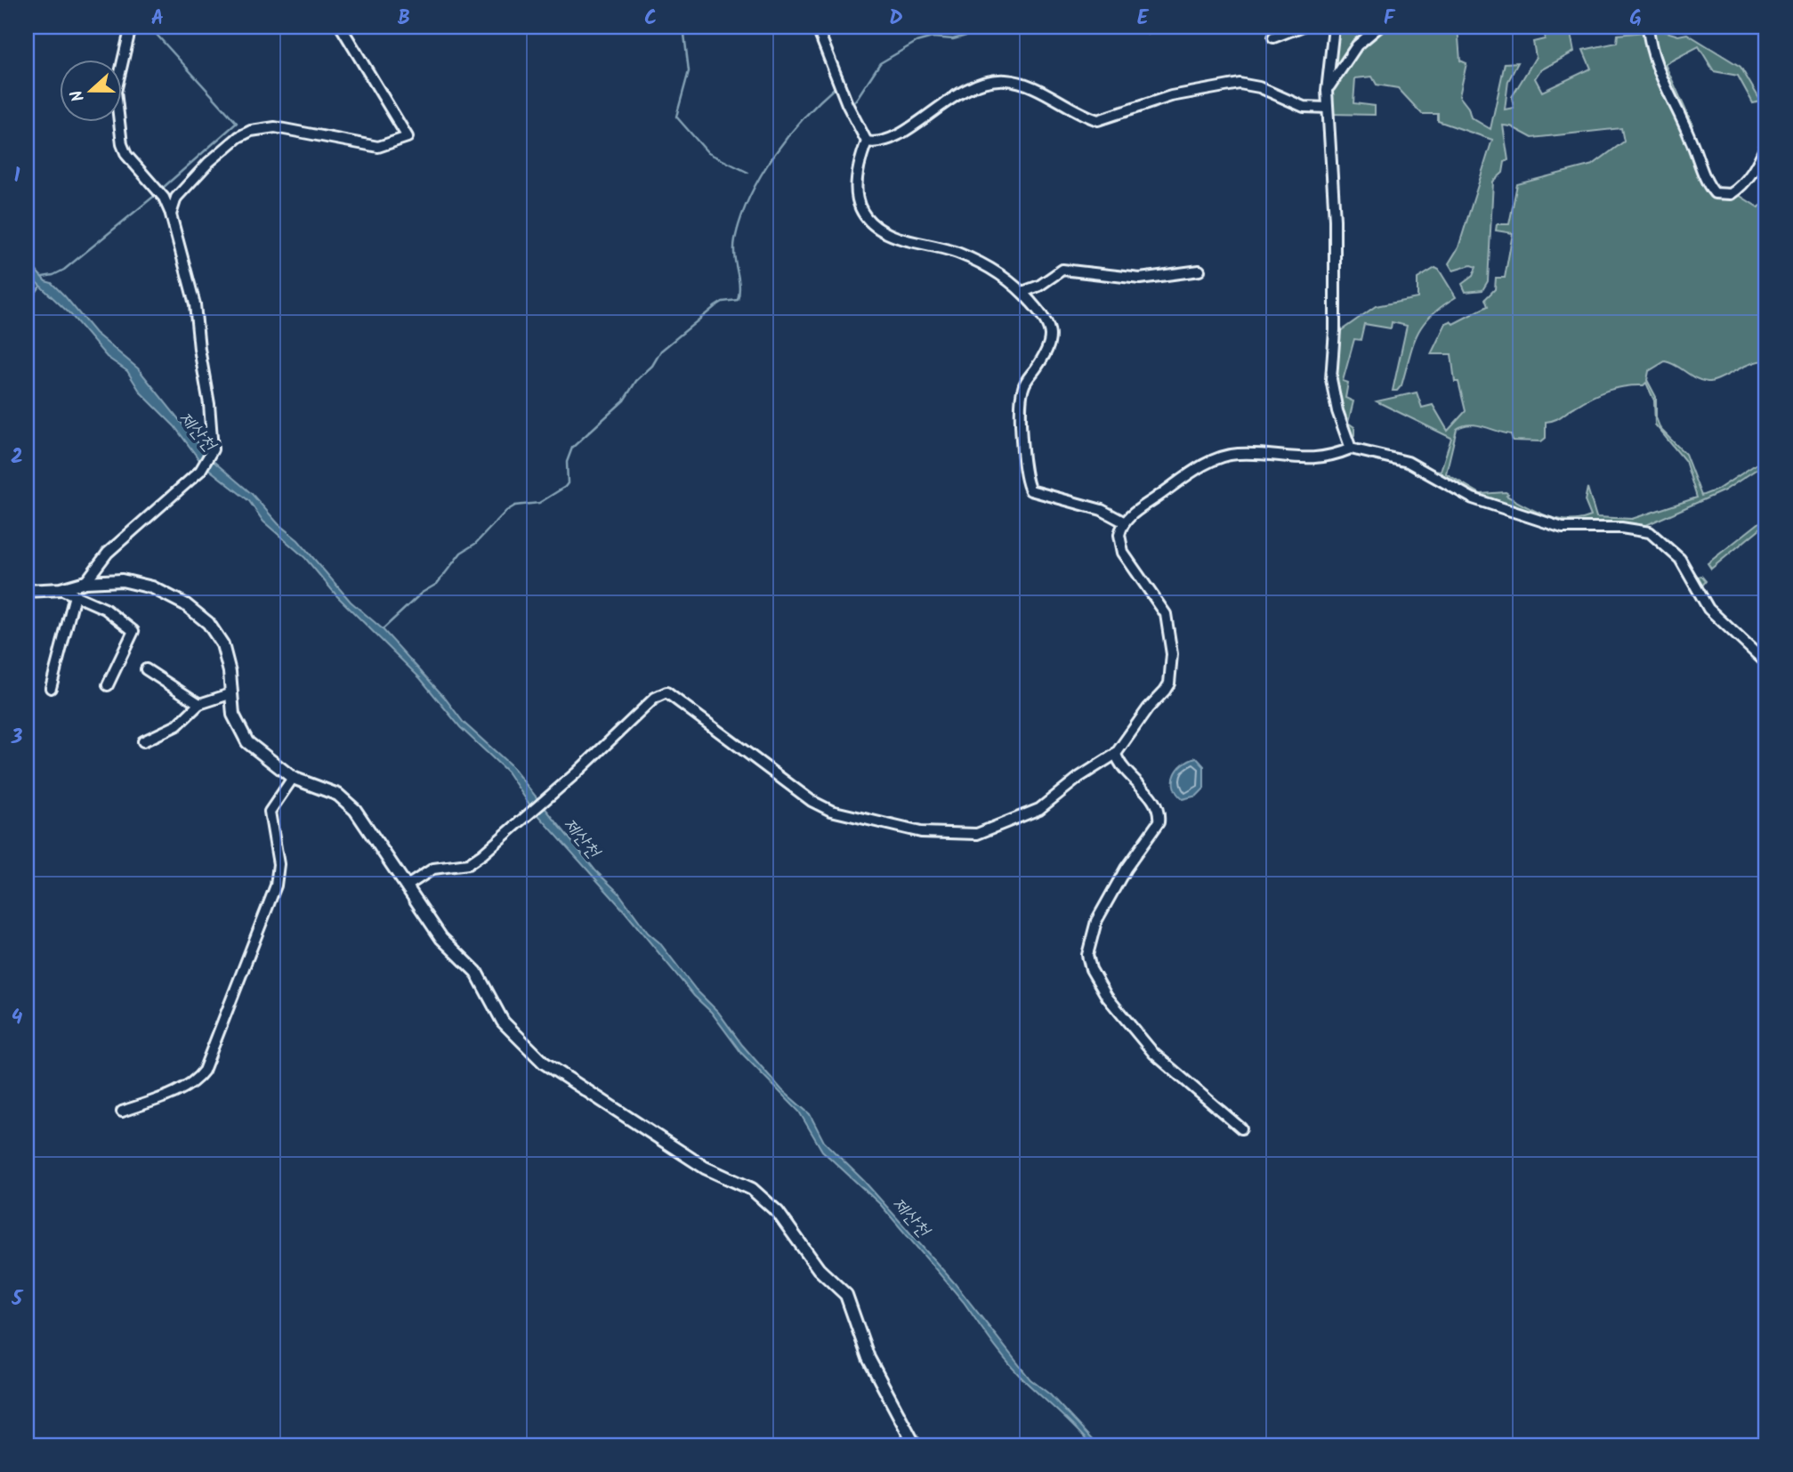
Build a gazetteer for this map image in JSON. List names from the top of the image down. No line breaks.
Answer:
{"water":["제산천"],"north":"left","grid":{"columns":["A","B","C","D","E","F","G"],"rows":["1","2","3","4","5"]}}
